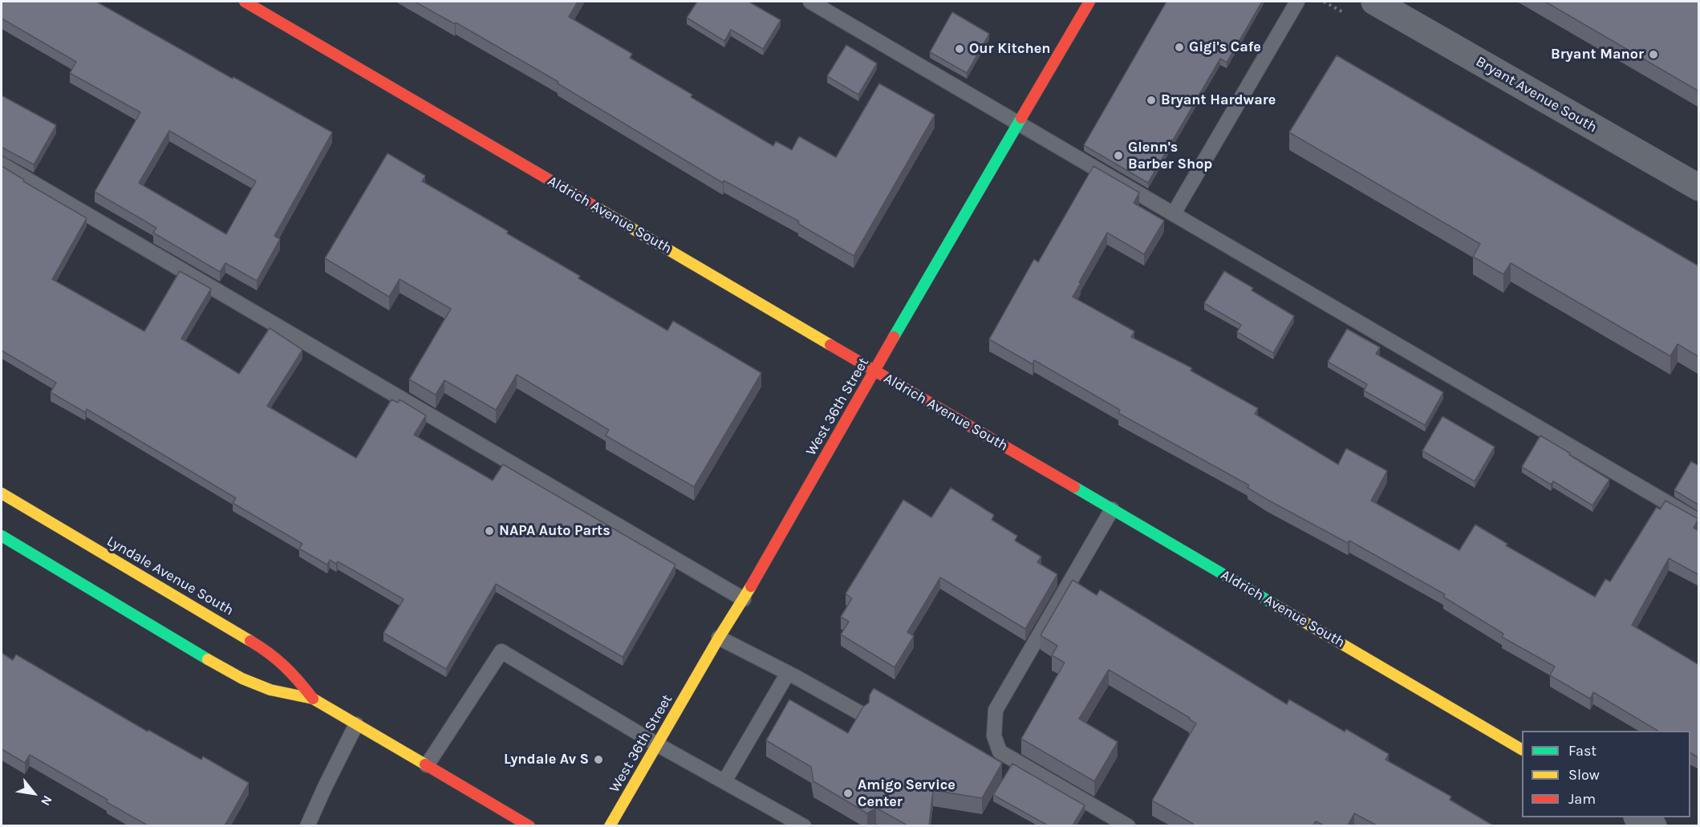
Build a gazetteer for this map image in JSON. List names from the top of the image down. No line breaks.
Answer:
{"streets":{"street":["Bryant Avenue South","Aldrich Avenue South","West 36th Street","Lyndale Avenue South"]},"crossings":[["Aldrich Avenue South","West 36th Street"]],"places":["Gigi's Cafe","Our Kitchen","Bryant Manor","Bryant Hardware","Glenn's Barber Shop","NAPA Auto Parts","Lyndale Av S","Amigo Service Center"],"legend":["Fast","Slow","Jam"],"north":"bottom right"}
